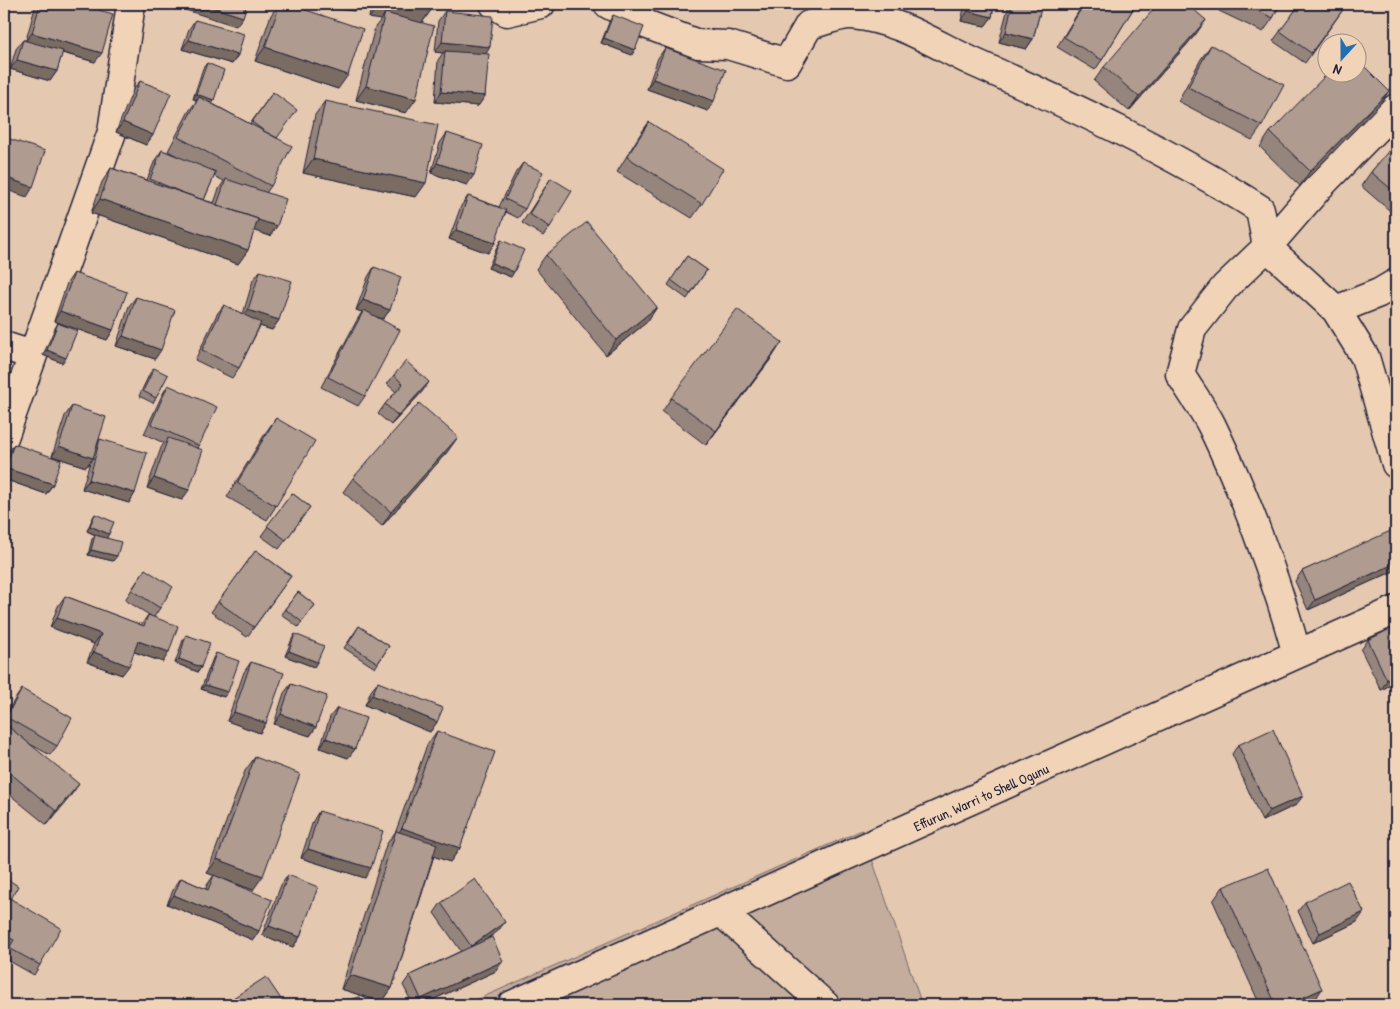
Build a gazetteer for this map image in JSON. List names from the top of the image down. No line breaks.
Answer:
{"streets":{"street":["Effurun, Warri to Shell Ogunu"]},"north":"bottom"}
